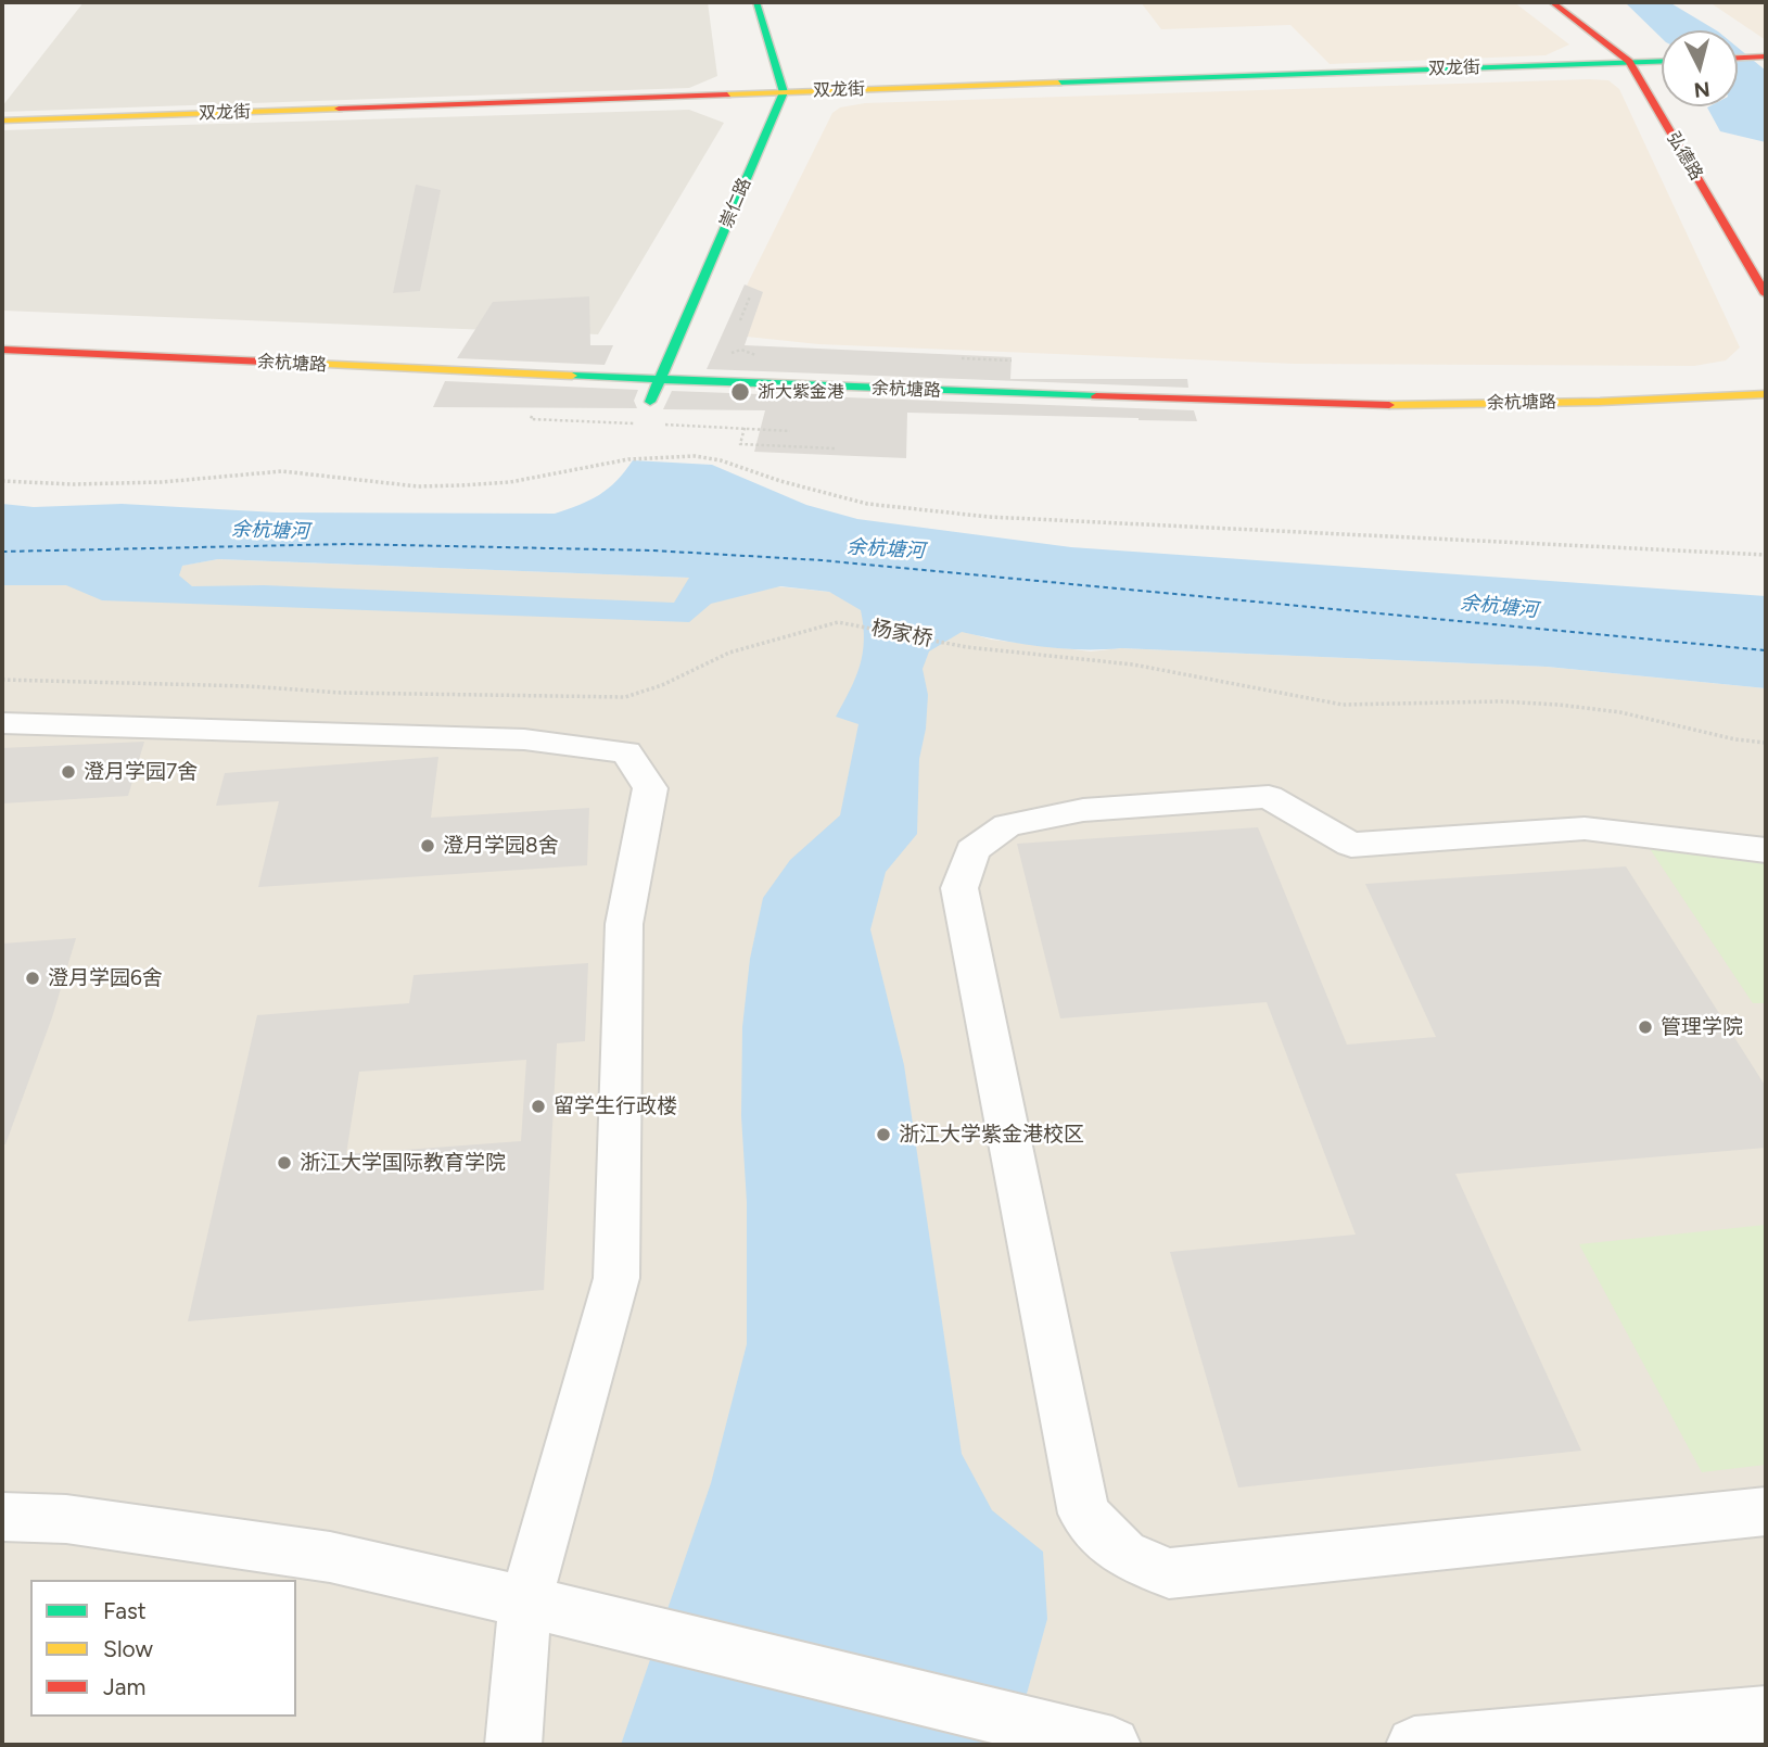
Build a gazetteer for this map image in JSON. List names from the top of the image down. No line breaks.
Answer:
{"streets":{"street":["双龙街","弘德路","崇仁路","余杭塘路"],"path":["杨家桥"]},"crossings":[["双龙街","弘德路"],["双龙街","崇仁路"],["崇仁路","余杭塘路"]],"water":["余杭塘河"],"places":["浙大紫金港","澄月学园7舍","澄月学园8舍","澄月学园6舍","管理学院","留学生行政楼","浙江大学紫金港校区","浙江大学国际教育学院"],"legend":["Fast","Slow","Jam"],"north":"bottom"}
